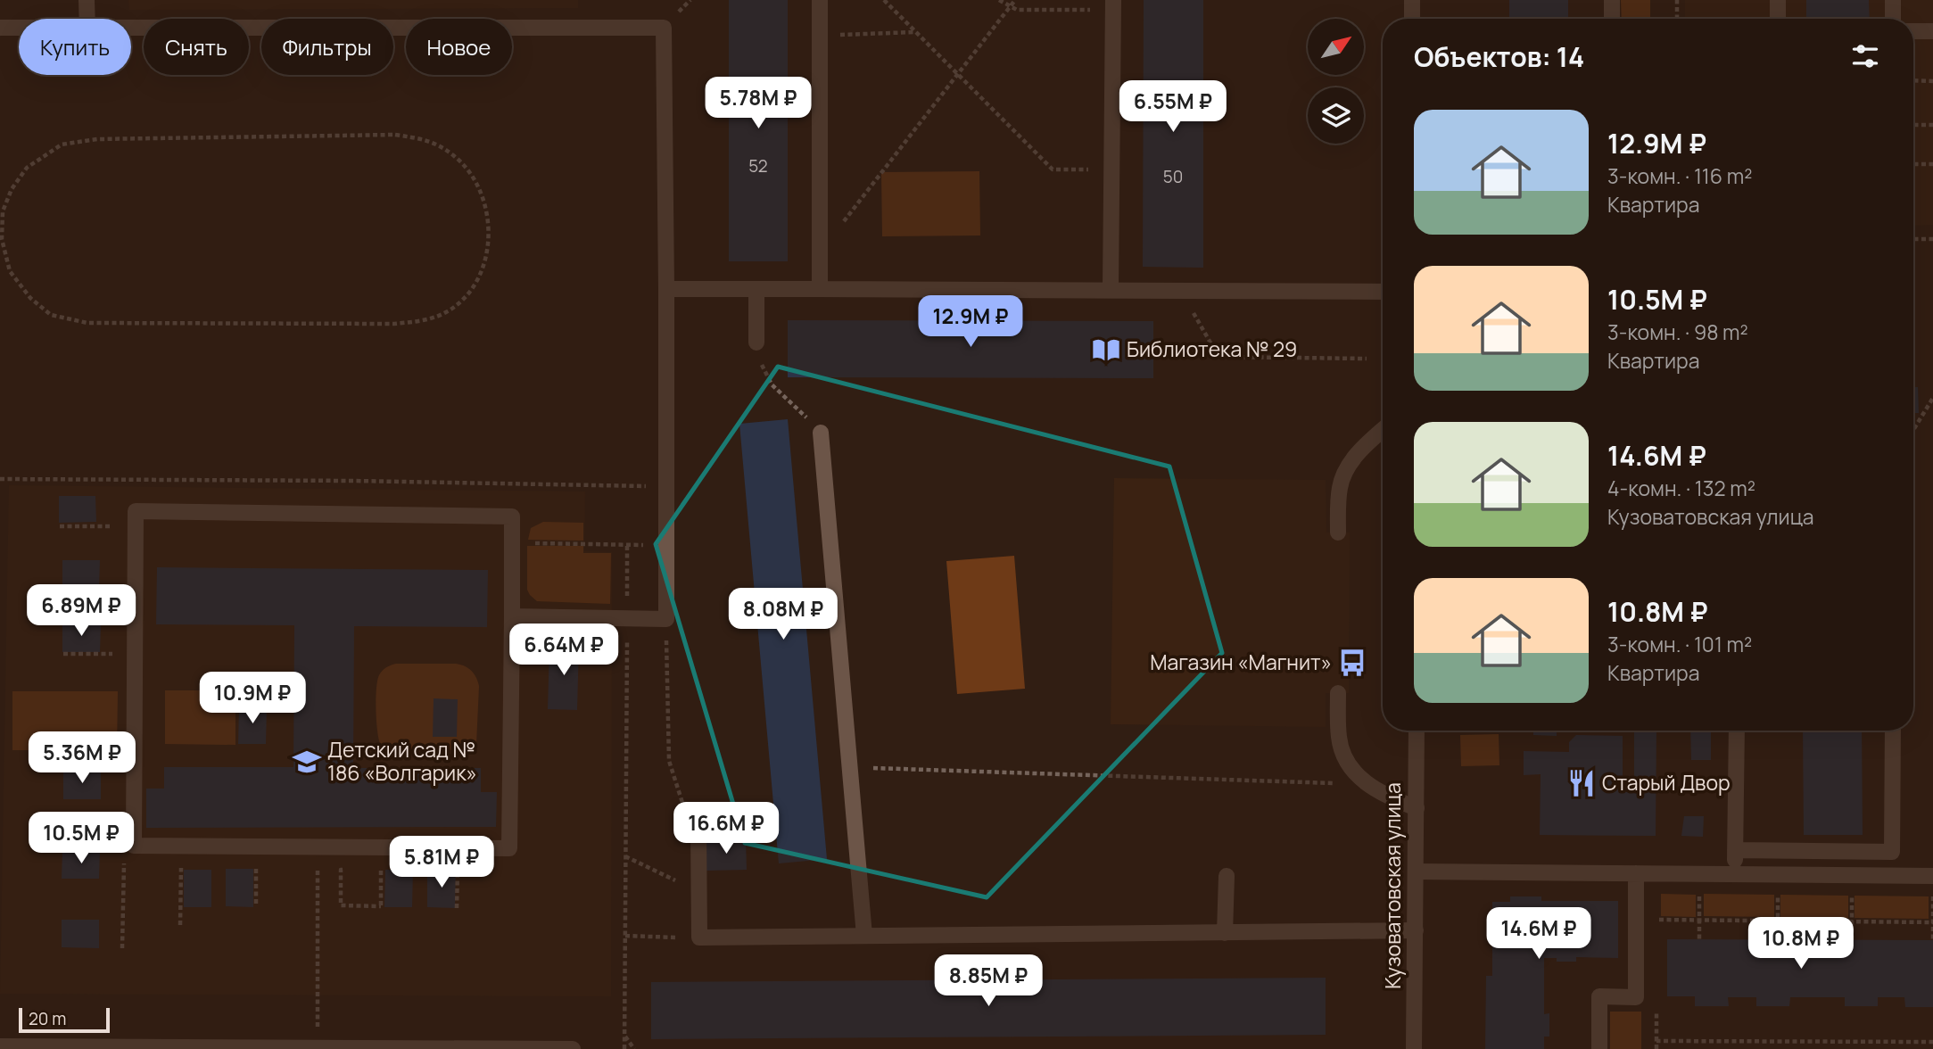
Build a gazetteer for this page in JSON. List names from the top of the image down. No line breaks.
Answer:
{"streets":{"street":["Кузоватовская улица"]},"places":{"library":["Библиотека № 29"],"bus stop":["Магазин «Магнит»"],"school or university":["Детский сад № 186 «Волгарик»"],"restaurant":["Старый Двор"]},"house_numbers":["52","50"],"scale_bar":"20 m","north":"top right","page":{"chip":["Купить","Снять","Фильтры","Новое"],"heading":"Объектов: 14","price":["5.78M ₽","6.55M ₽","12.9M ₽","6.89M ₽","8.08M ₽","6.64M ₽","10.9M ₽","5.36M ₽","16.6M ₽","10.5M ₽","5.81M ₽","14.6M ₽","10.8M ₽","8.85M ₽"],"list":[{"name":"12.9M ₽","note":"3-комн. · 116 m² · Квартира"},{"name":"10.5M ₽","note":"3-комн. · 98 m² · Квартира"},{"name":"14.6M ₽","note":"4-комн. · 132 m² · Кузоватовская улица"},{"name":"10.8M ₽","note":"3-комн. · 101 m² · Квартира"}],"scale":"20 m"}}
